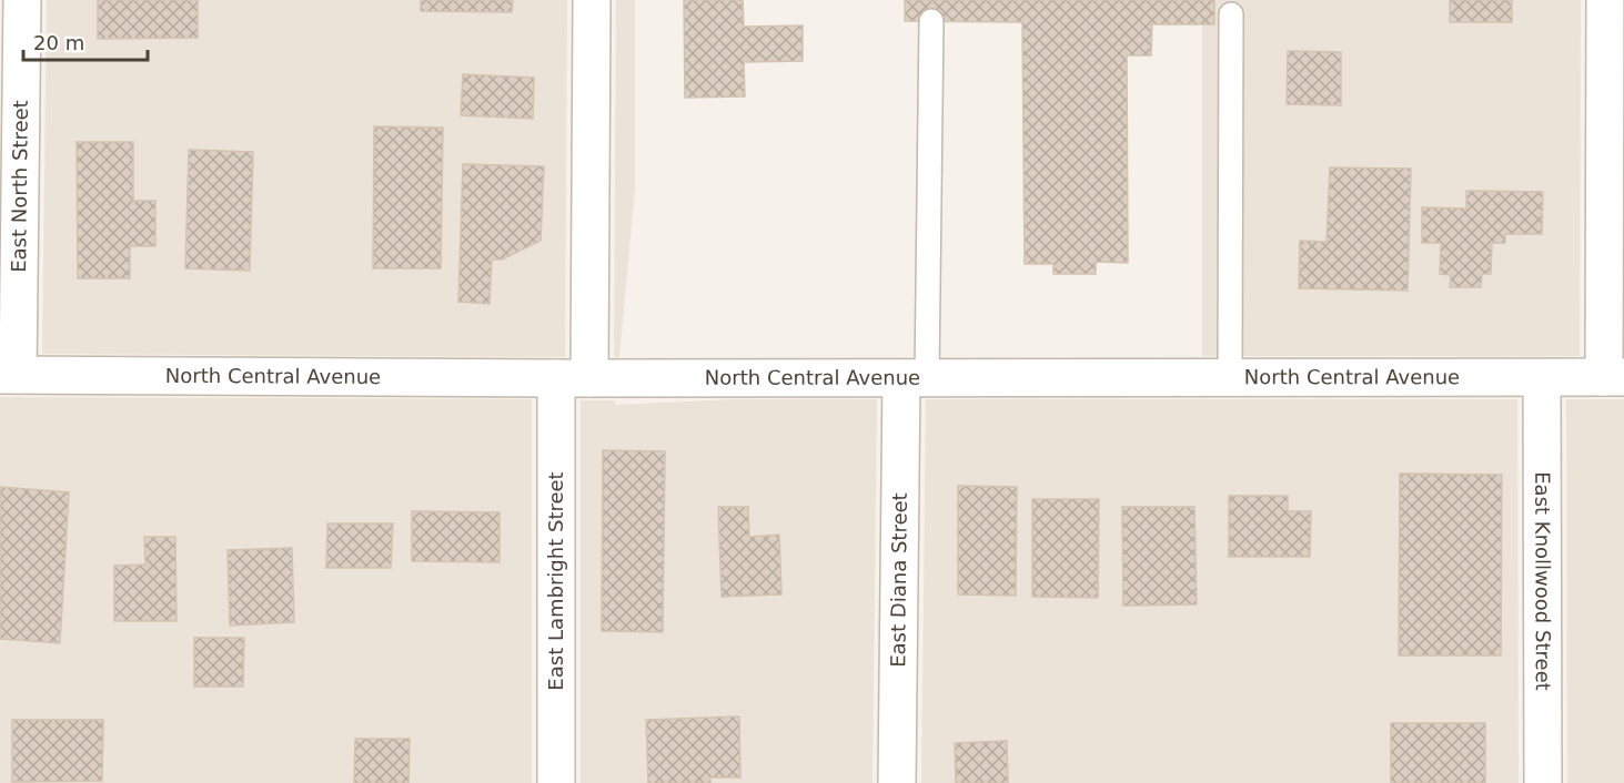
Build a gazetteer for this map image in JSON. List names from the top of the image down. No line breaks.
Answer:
{"streets":{"street":["East North Street","North Central Avenue","East Diana Street","East Knollwood Street","East Lambright Street"]},"crossings":[["East North Street","North Central Avenue"],["North Central Avenue","East Diana Street"],["North Central Avenue","East Knollwood Street"],["North Central Avenue","East Lambright Street"]],"scale_bar":"20 m"}
